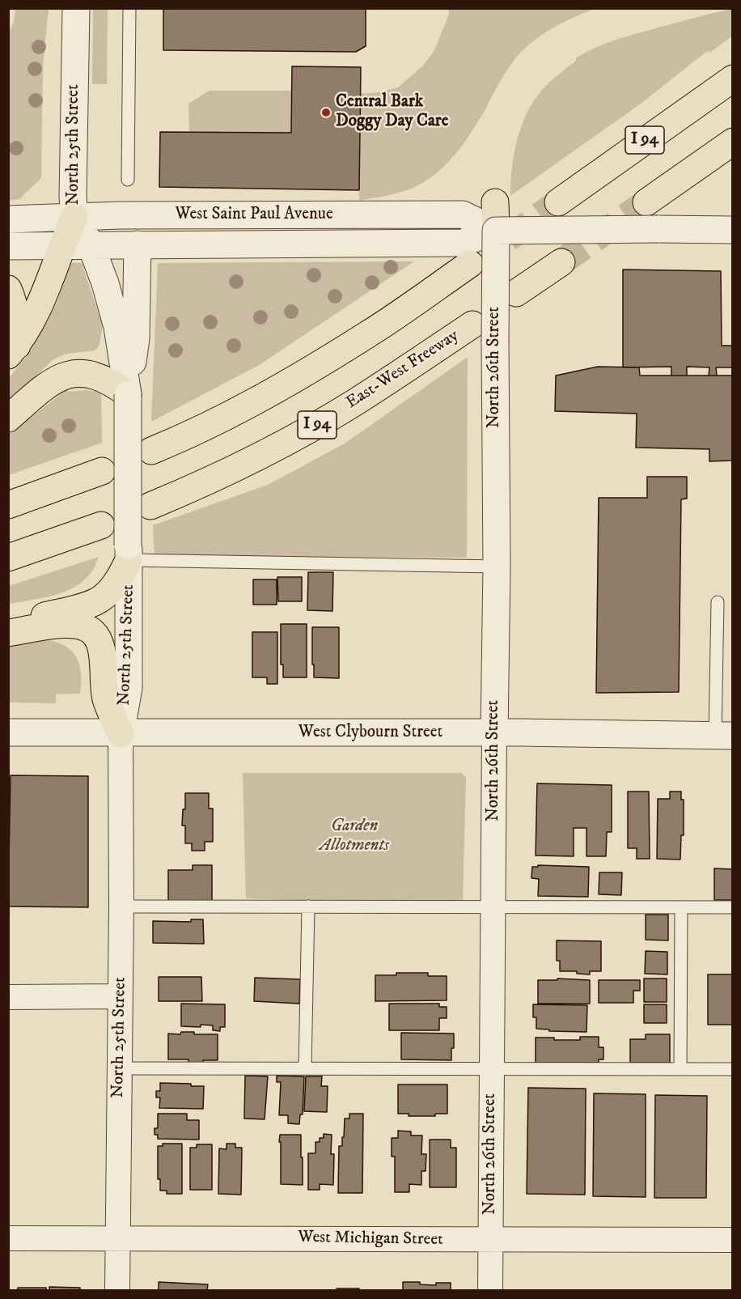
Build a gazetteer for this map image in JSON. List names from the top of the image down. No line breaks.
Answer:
{"streets":{"highway":["I 94","East-West Freeway"],"street":["North 25th Street","West Saint Paul Avenue","North 26th Street","West Clybourn Street","West Michigan Street"]},"crossings":[["North 25th Street","West Saint Paul Avenue"],["North 25th Street","West Clybourn Street"],["North 25th Street","West Michigan Street"],["West Saint Paul Avenue","North 26th Street"],["North 26th Street","West Clybourn Street"],["North 26th Street","West Michigan Street"]],"parks":["Garden Allotments"],"places":["Central Bark Doggy Day Care"]}
